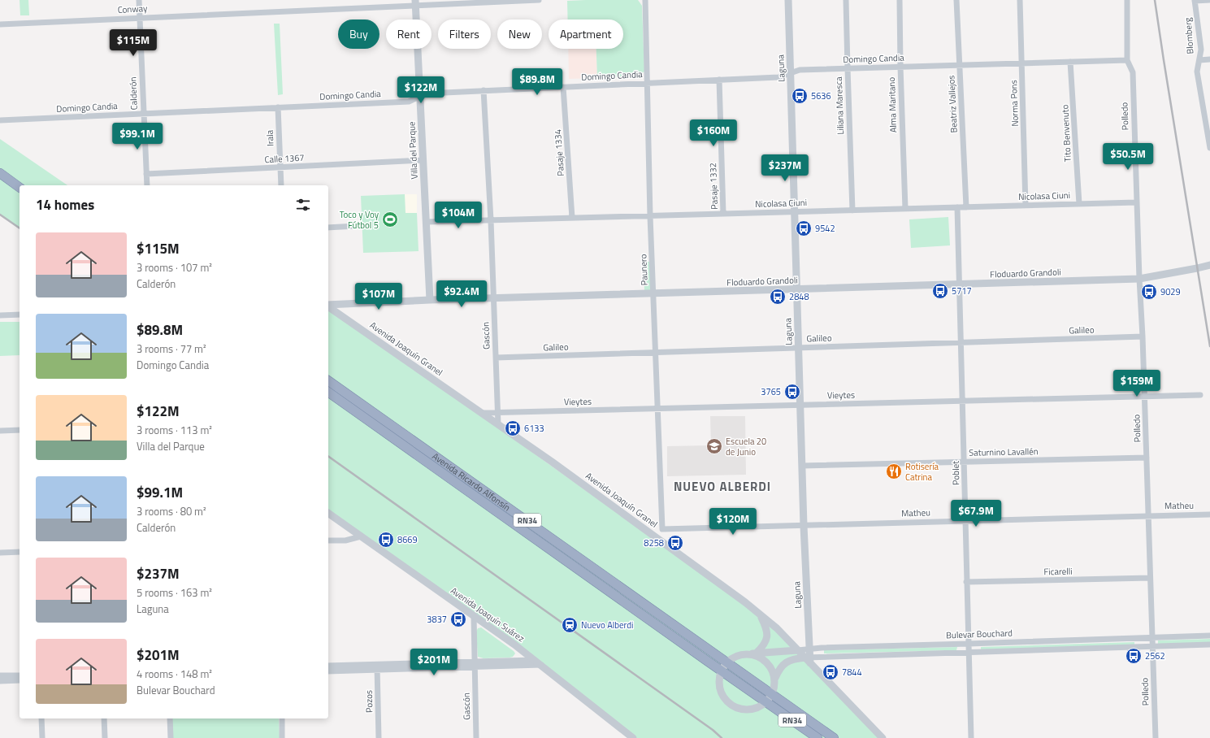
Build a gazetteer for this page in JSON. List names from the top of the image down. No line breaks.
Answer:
{"streets":{"highway":["Avenida Ricardo Alfonsín","RN34"],"street":["Conway","Blomberg","Domingo Candia","Laguna","Calderón","Norma Pons","Beatriz Vallejos","Alma Maritano","Liliana Maresca","Polledo","Tito Benvenuto","Irala","Villa del Parque","Pasaje 1334","Calle 1367","Pasaje 1332","Nicolasa Ciuni","Paunero","Floduardo Grandoli","Galileo","Gascón","Avenida Joaquín Granel","Vieytes","Saturnino Lavallén","Poblet","Matheu","Ficarelli","Avenida Joaquín Suárez","Bulevar Bouchard","Pozos"]},"crossings":[["Conway","Calderón"],["Conway","Villa del Parque"],["Domingo Candia","Laguna"],["Domingo Candia","Calderón"],["Domingo Candia","Norma Pons"],["Domingo Candia","Beatriz Vallejos"],["Domingo Candia","Alma Maritano"],["Domingo Candia","Liliana Maresca"],["Domingo Candia","Polledo"],["Domingo Candia","Tito Benvenuto"],["Domingo Candia","Irala"],["Domingo Candia","Villa del Parque"],["Domingo Candia","Pasaje 1334"],["Domingo Candia","Pasaje 1332"],["Domingo Candia","Paunero"],["Domingo Candia","Gascón"],["Laguna","Nicolasa Ciuni"],["Laguna","Floduardo Grandoli"],["Laguna","Galileo"],["Laguna","Avenida Joaquín Granel"],["Laguna","Vieytes"],["Laguna","Saturnino Lavallén"],["Laguna","Matheu"],["Laguna","Bulevar Bouchard"],["Calderón","Calle 1367"],["Norma Pons","Nicolasa Ciuni"],["Beatriz Vallejos","Nicolasa Ciuni"],["Alma Maritano","Nicolasa Ciuni"],["Liliana Maresca","Nicolasa Ciuni"],["Polledo","Nicolasa Ciuni"],["Polledo","Floduardo Grandoli"],["Polledo","Galileo"],["Polledo","Vieytes"],["Polledo","Saturnino Lavallén"],["Polledo","Matheu"],["Polledo","Ficarelli"],["Polledo","Bulevar Bouchard"],["Tito Benvenuto","Nicolasa Ciuni"],["Irala","Calle 1367"],["Villa del Parque","Calle 1367"],["Villa del Parque","Nicolasa Ciuni"],["Villa del Parque","Floduardo Grandoli"],["Pasaje 1334","Nicolasa Ciuni"],["Pasaje 1332","Nicolasa Ciuni"],["Nicolasa Ciuni","Paunero"],["Nicolasa Ciuni","Gascón"],["Nicolasa Ciuni","Poblet"],["Paunero","Floduardo Grandoli"],["Paunero","Galileo"],["Paunero","Vieytes"],["Paunero","Matheu"],["Floduardo Grandoli","Gascón"],["Floduardo Grandoli","Poblet"],["Galileo","Gascón"],["Galileo","Poblet"],["Gascón","Avenida Joaquín Granel"],["Gascón","Vieytes"],["Gascón","Avenida Joaquín Suárez"],["Avenida Joaquín Granel","Vieytes"],["Avenida Joaquín Granel","Bulevar Bouchard"],["Vieytes","Poblet"],["Saturnino Lavallén","Poblet"],["Poblet","Matheu"],["Poblet","Ficarelli"],["Poblet","Bulevar Bouchard"]],"districts":["NUEVO ALBERDI"],"places":{"bus stop":["5636","9542","5717","9029","2848","3765","6133","8669","8258","3837","2562","7844"],"sports":["Toco y Voy Fútbol 5"],"school or university":["Escuela 20 de Junio"],"restaurant":["Rotisería Catrina"],"station":["Nuevo Alberdi"]},"page":{"chip":["Buy","Rent","Filters","New","Apartment"],"price":["$115M","$89.8M","$122M","$160M","$99.1M","$50.5M","$237M","$104M","$92.4M","$107M","$159M","$67.9M","$120M","$201M"],"heading":"14 homes","list":[{"name":"$115M","note":"3 rooms · 107 m² · Calderón"},{"name":"$89.8M","note":"3 rooms · 77 m² · Domingo Candia"},{"name":"$122M","note":"3 rooms · 113 m² · Villa del Parque"},{"name":"$99.1M","note":"3 rooms · 80 m² · Calderón"},{"name":"$237M","note":"5 rooms · 163 m² · Laguna"},{"name":"$201M","note":"4 rooms · 148 m² · Bulevar Bouchard"}]}}
